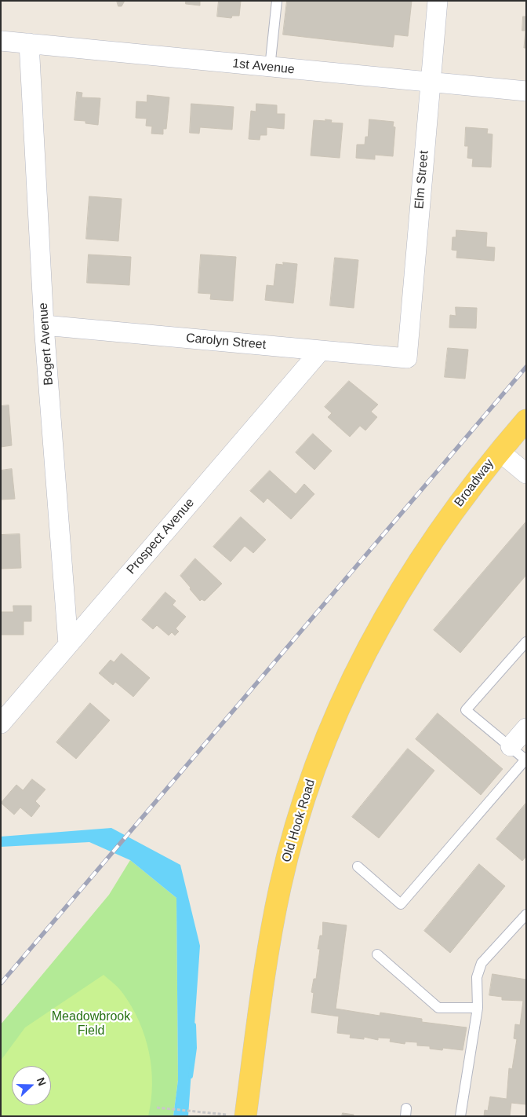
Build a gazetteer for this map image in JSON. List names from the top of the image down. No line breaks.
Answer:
{"streets":{"main road":["Broadway","Old Hook Road"],"street":["1st Avenue","Elm Street","Carolyn Street","Bogert Avenue","Prospect Avenue"]},"crossings":[["1st Avenue","Elm Street"],["1st Avenue","Bogert Avenue"],["Elm Street","Carolyn Street"],["Carolyn Street","Bogert Avenue"],["Carolyn Street","Prospect Avenue"],["Bogert Avenue","Prospect Avenue"],["Broadway","Old Hook Road"]],"parks":["Meadowbrook Field"],"north":"right"}
